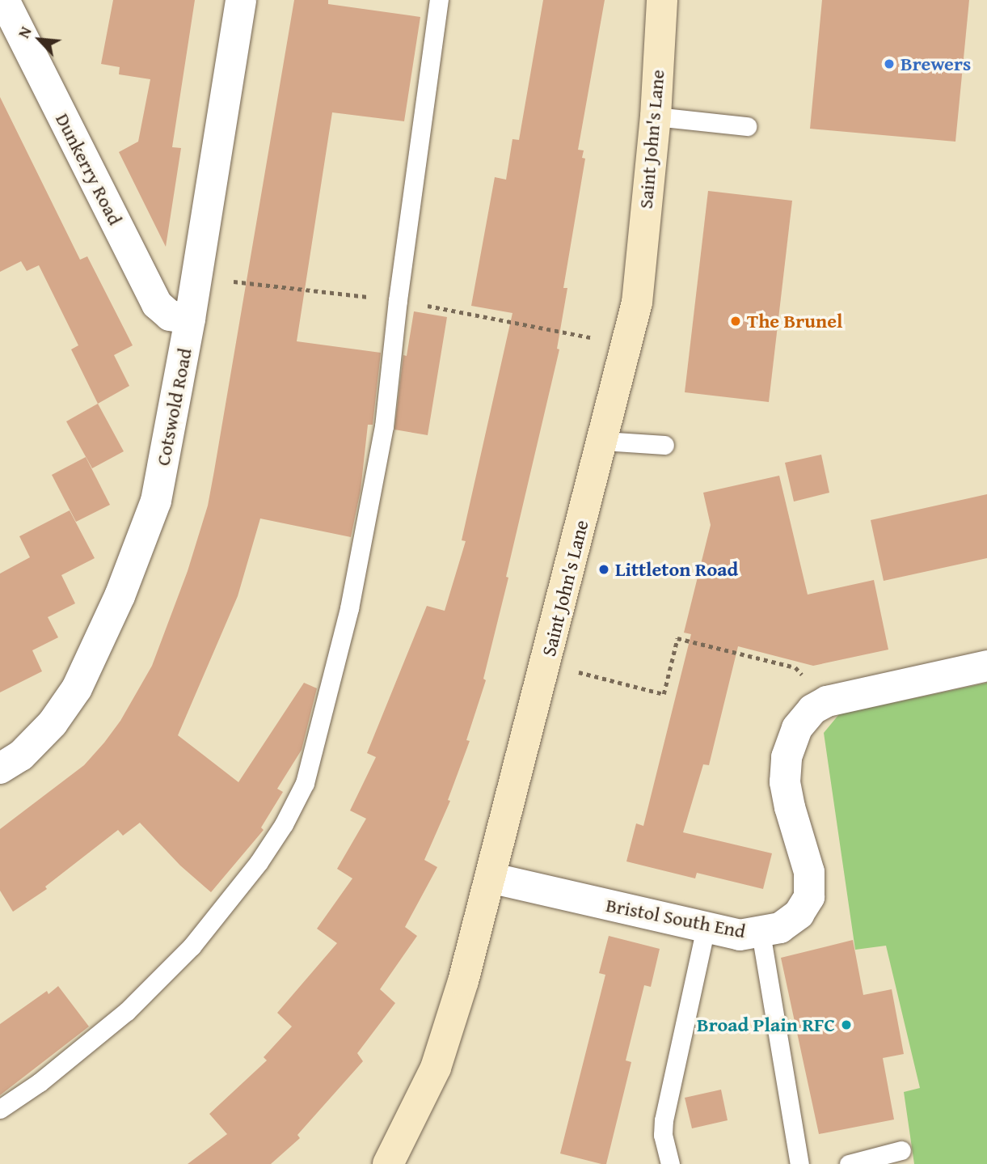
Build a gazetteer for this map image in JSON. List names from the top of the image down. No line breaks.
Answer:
{"streets":{"main road":["Saint John's Lane"],"street":["Dunkerry Road","Cotswold Road","Bristol South End"]},"crossings":[["Saint John's Lane","Bristol South End"],["Dunkerry Road","Cotswold Road"]],"places":["Brewers","The Brunel","Littleton Road","Broad Plain RFC"],"north":"top left"}
